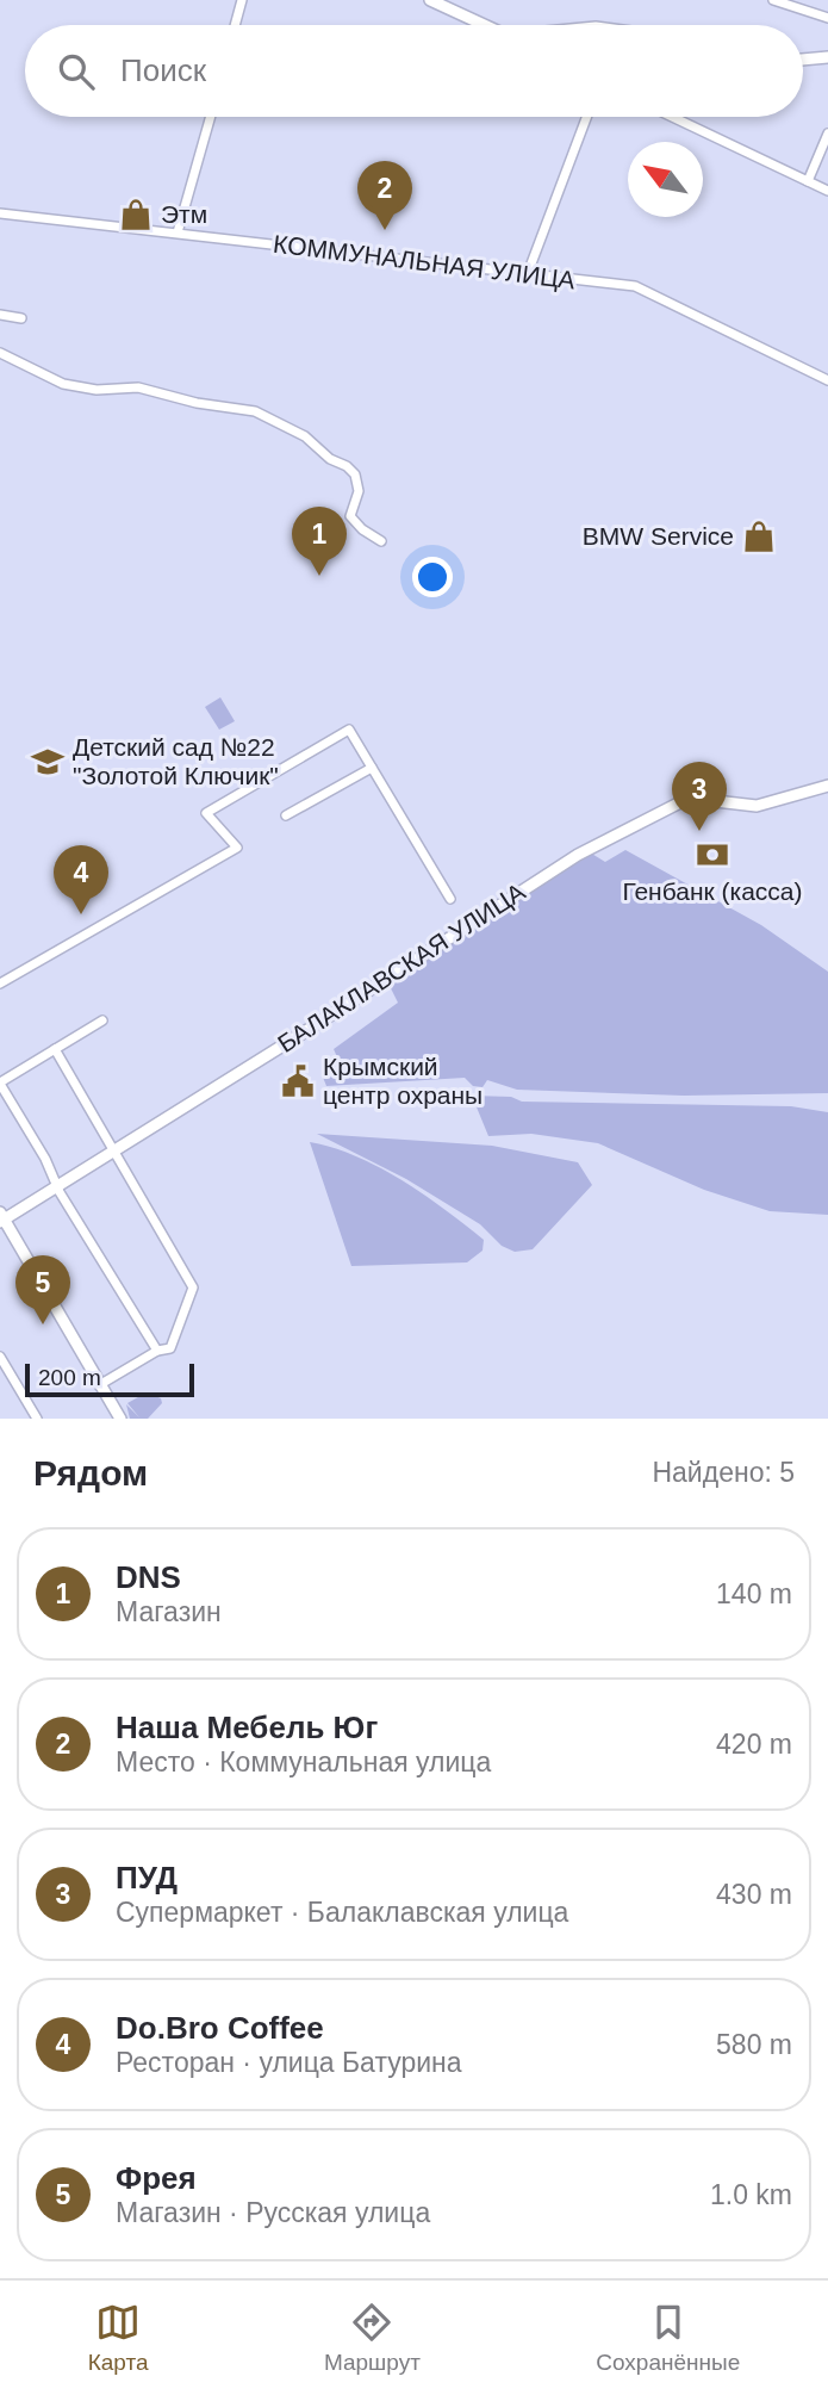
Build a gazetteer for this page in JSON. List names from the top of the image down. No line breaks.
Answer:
{"streets":{"main road":["БАЛАКЛАВСКАЯ УЛИЦА"],"street":["КОММУНАЛЬНАЯ УЛИЦА"]},"places":{"shop":["Этм","BMW Service"],"school or university":["Детский сад №22 \"Золотой Ключик\""],"bank":["Генбанк (касса)"],"public building":["Крымский центр охраны"]},"scale_bar":"200 m","north":"top left","page":{"search":"Поиск","pins":["2","1","3","4","5"],"scale":"200 m","heading":["Рядом","Найдено: 5"],"list":[{"mark":"1","name":"DNS","note":"Магазин","value":"140 m"},{"mark":"2","name":"Наша Мебель Юг","note":"Место · Коммунальная улица","value":"420 m"},{"mark":"3","name":"ПУД","note":"Супермаркет · Балаклавская улица","value":"430 m"},{"mark":"4","name":"Do.Bro Coffee","note":"Ресторан · улица Батурина","value":"580 m"},{"mark":"5","name":"Фрея","note":"Магазин · Русская улица","value":"1.0 km"}],"nav":["Карта","Маршрут","Сохранённые"]}}
